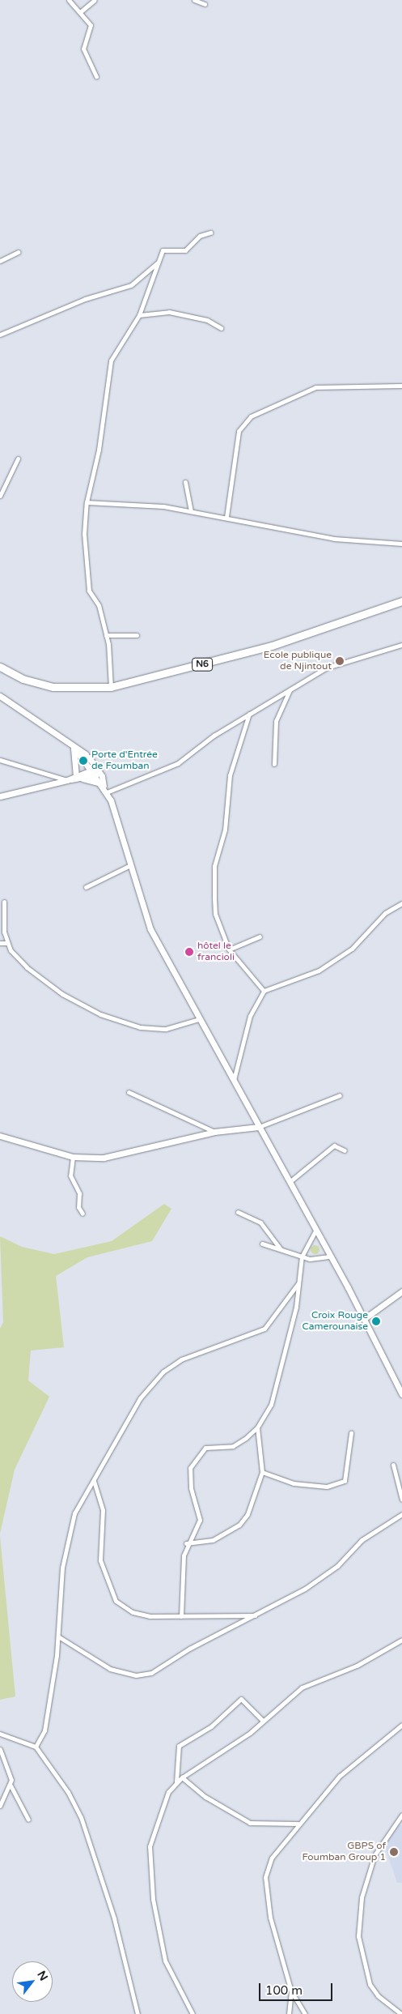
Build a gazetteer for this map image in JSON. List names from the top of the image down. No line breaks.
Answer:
{"streets":{"highway":["N6"]},"places":["Ecole publique de Njintout","Porte d'Entrée de Foumban","hôtel le francioli","Croix Rouge Camerounaise","GBPS of Foumban Group 1"],"scale_bar":"100 m","north":"top right"}
